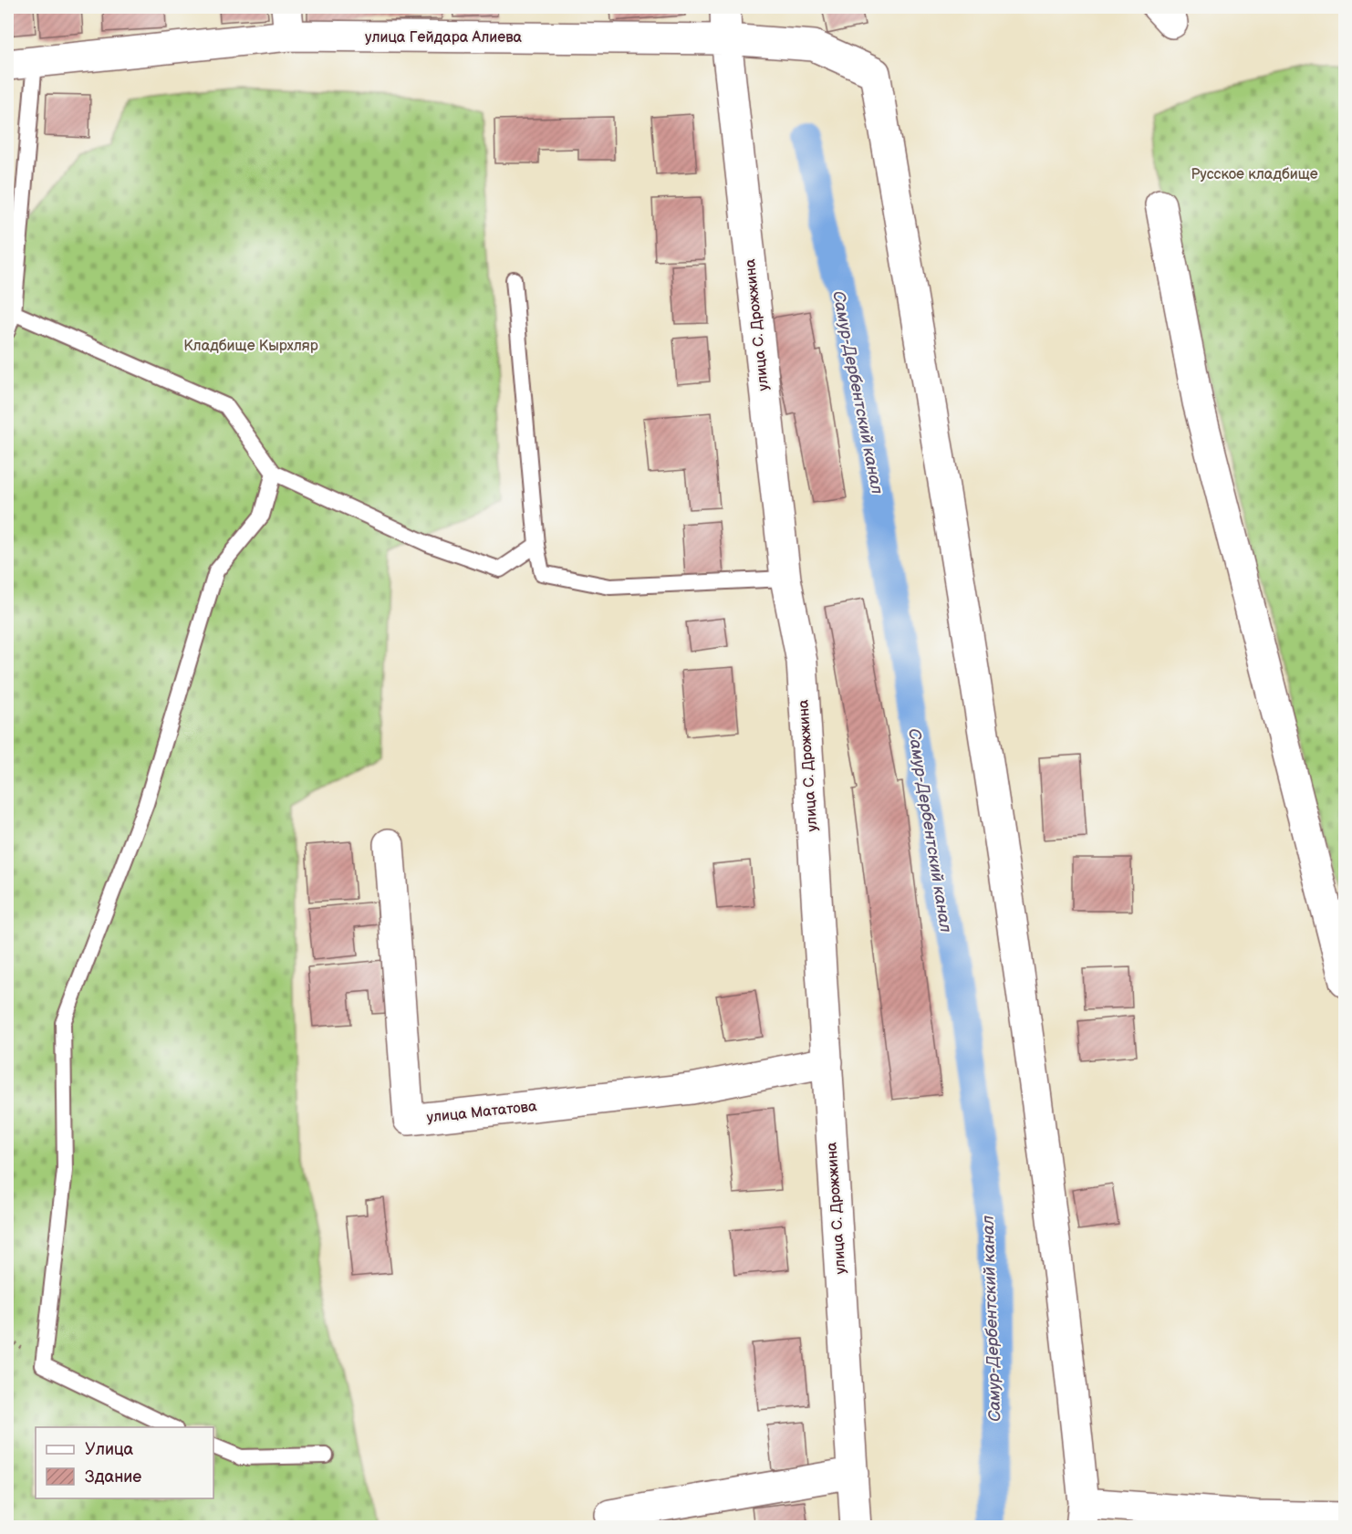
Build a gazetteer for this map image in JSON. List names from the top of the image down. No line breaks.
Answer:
{"streets":{"street":["улица Гейдара Алиева","улица С. Дрожжина","улица Мататова"]},"crossings":[["улица Гейдара Алиева","улица С. Дрожжина"],["улица С. Дрожжина","улица Мататова"]],"water":["Самур-Дербентский канал"],"parks":["Русское кладбище","Кладбище Кырхляр"],"legend":["Улица","Здание"]}
